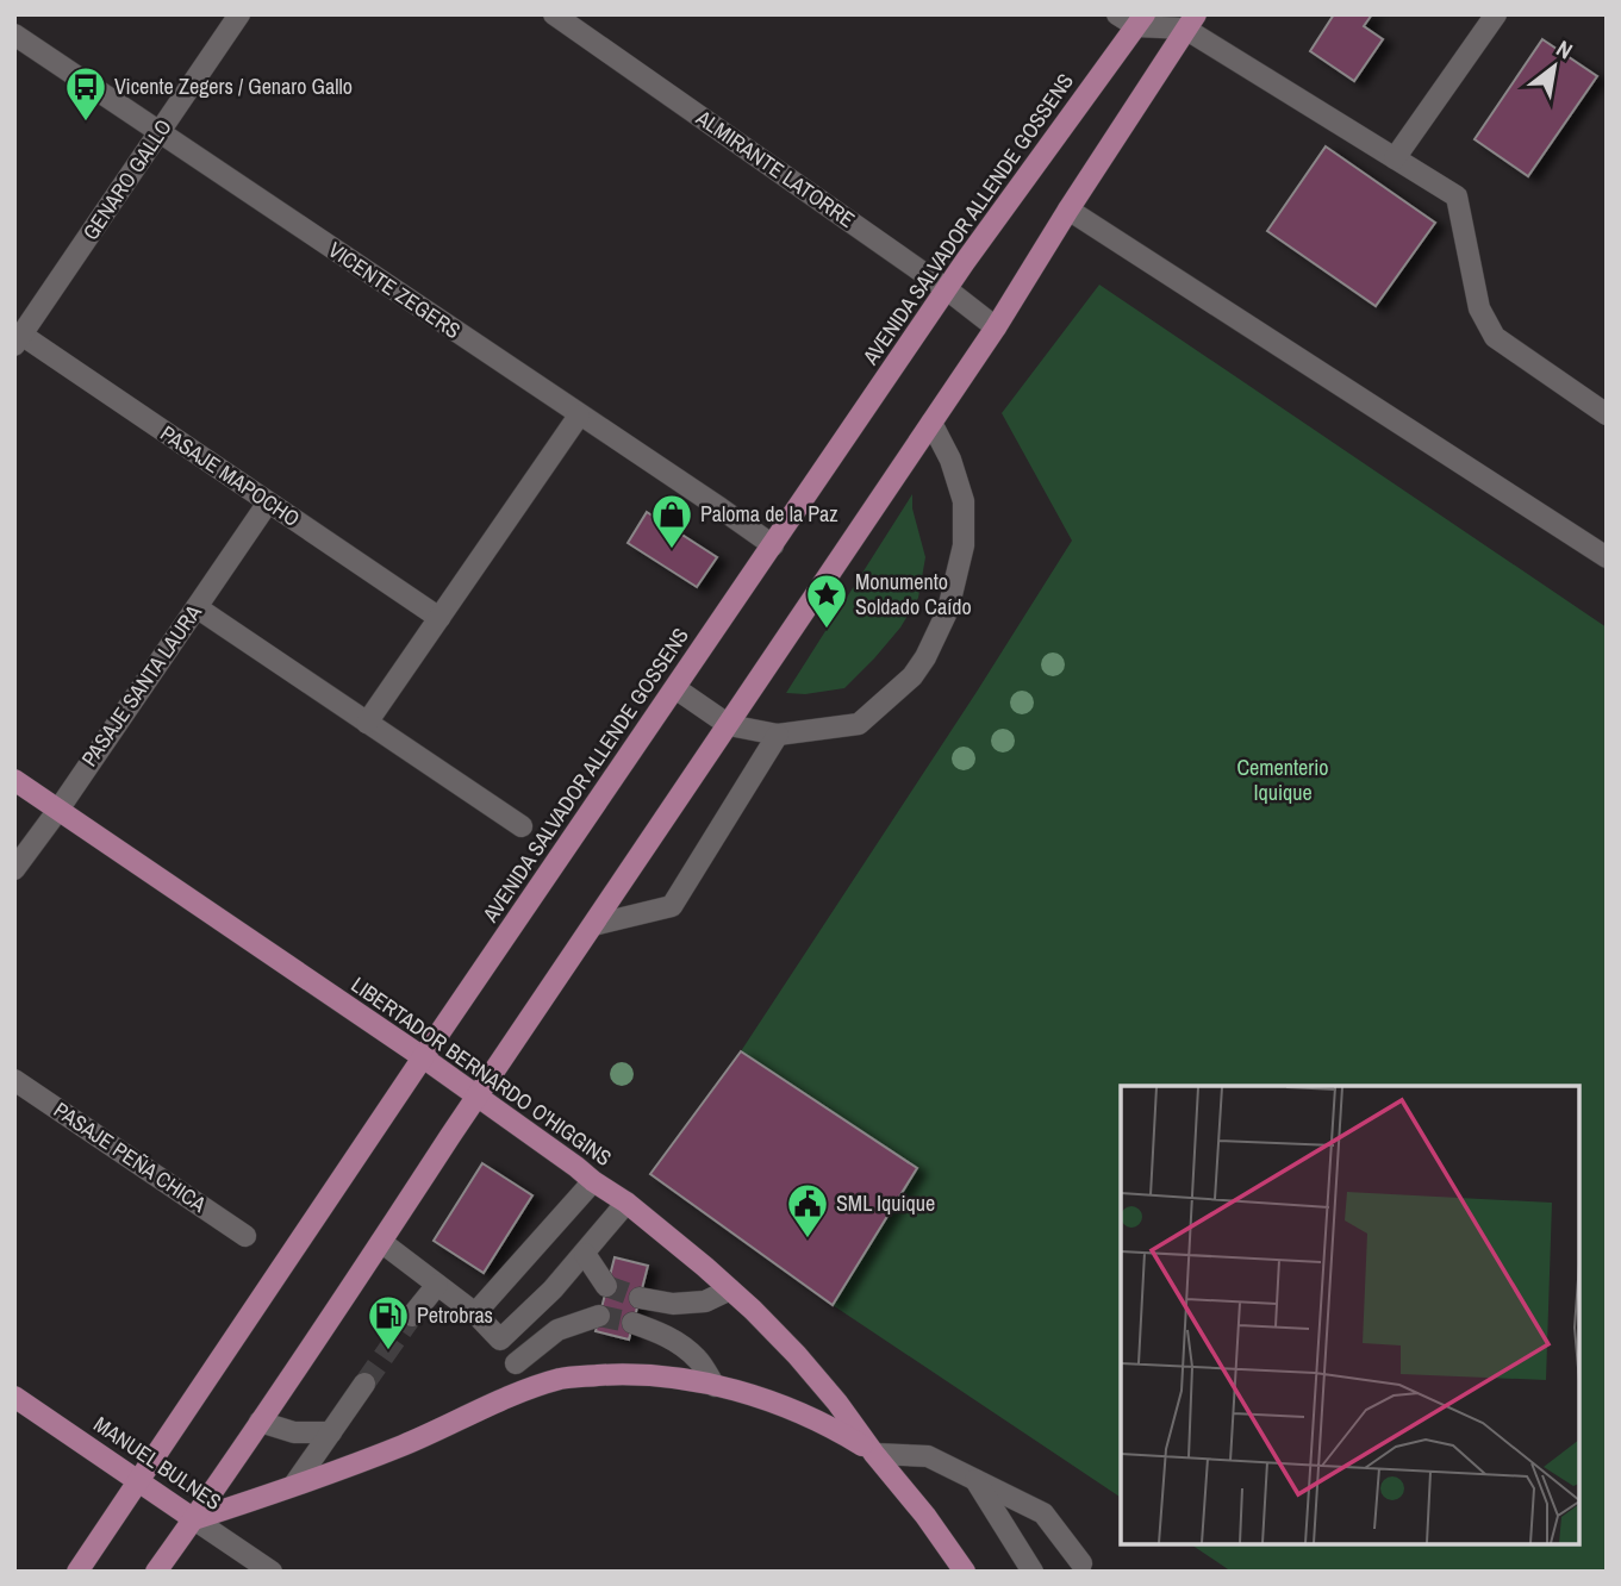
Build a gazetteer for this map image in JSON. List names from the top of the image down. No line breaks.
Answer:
{"streets":{"main road":["AVENIDA SALVADOR ALLENDE GOSSENS","LIBERTADOR BERNARDO O'HIGGINS","MANUEL BULNES"],"street":["ALMIRANTE LATORRE","GENARO GALLO","VICENTE ZEGERS","PASAJE MAPOCHO","PASAJE SANTA LAURA","PASAJE PEÑA CHICA"]},"crossings":[["ALMIRANTE LATORRE","AVENIDA SALVADOR ALLENDE GOSSENS"],["GENARO GALLO","VICENTE ZEGERS"],["GENARO GALLO","PASAJE MAPOCHO"],["AVENIDA SALVADOR ALLENDE GOSSENS","VICENTE ZEGERS"],["AVENIDA SALVADOR ALLENDE GOSSENS","LIBERTADOR BERNARDO O'HIGGINS"],["AVENIDA SALVADOR ALLENDE GOSSENS","MANUEL BULNES"],["PASAJE MAPOCHO","PASAJE SANTA LAURA"],["PASAJE SANTA LAURA","LIBERTADOR BERNARDO O'HIGGINS"],["LIBERTADOR BERNARDO O'HIGGINS","MANUEL BULNES"]],"parks":["Cementerio Iquique"],"places":{"bus stop":["Vicente Zegers / Genaro Gallo"],"shop":["Paloma de la Paz"],"place":["Monumento Soldado Caído"],"public building":["SML Iquique"],"fuel station":["Petrobras"]},"north":"top right"}
